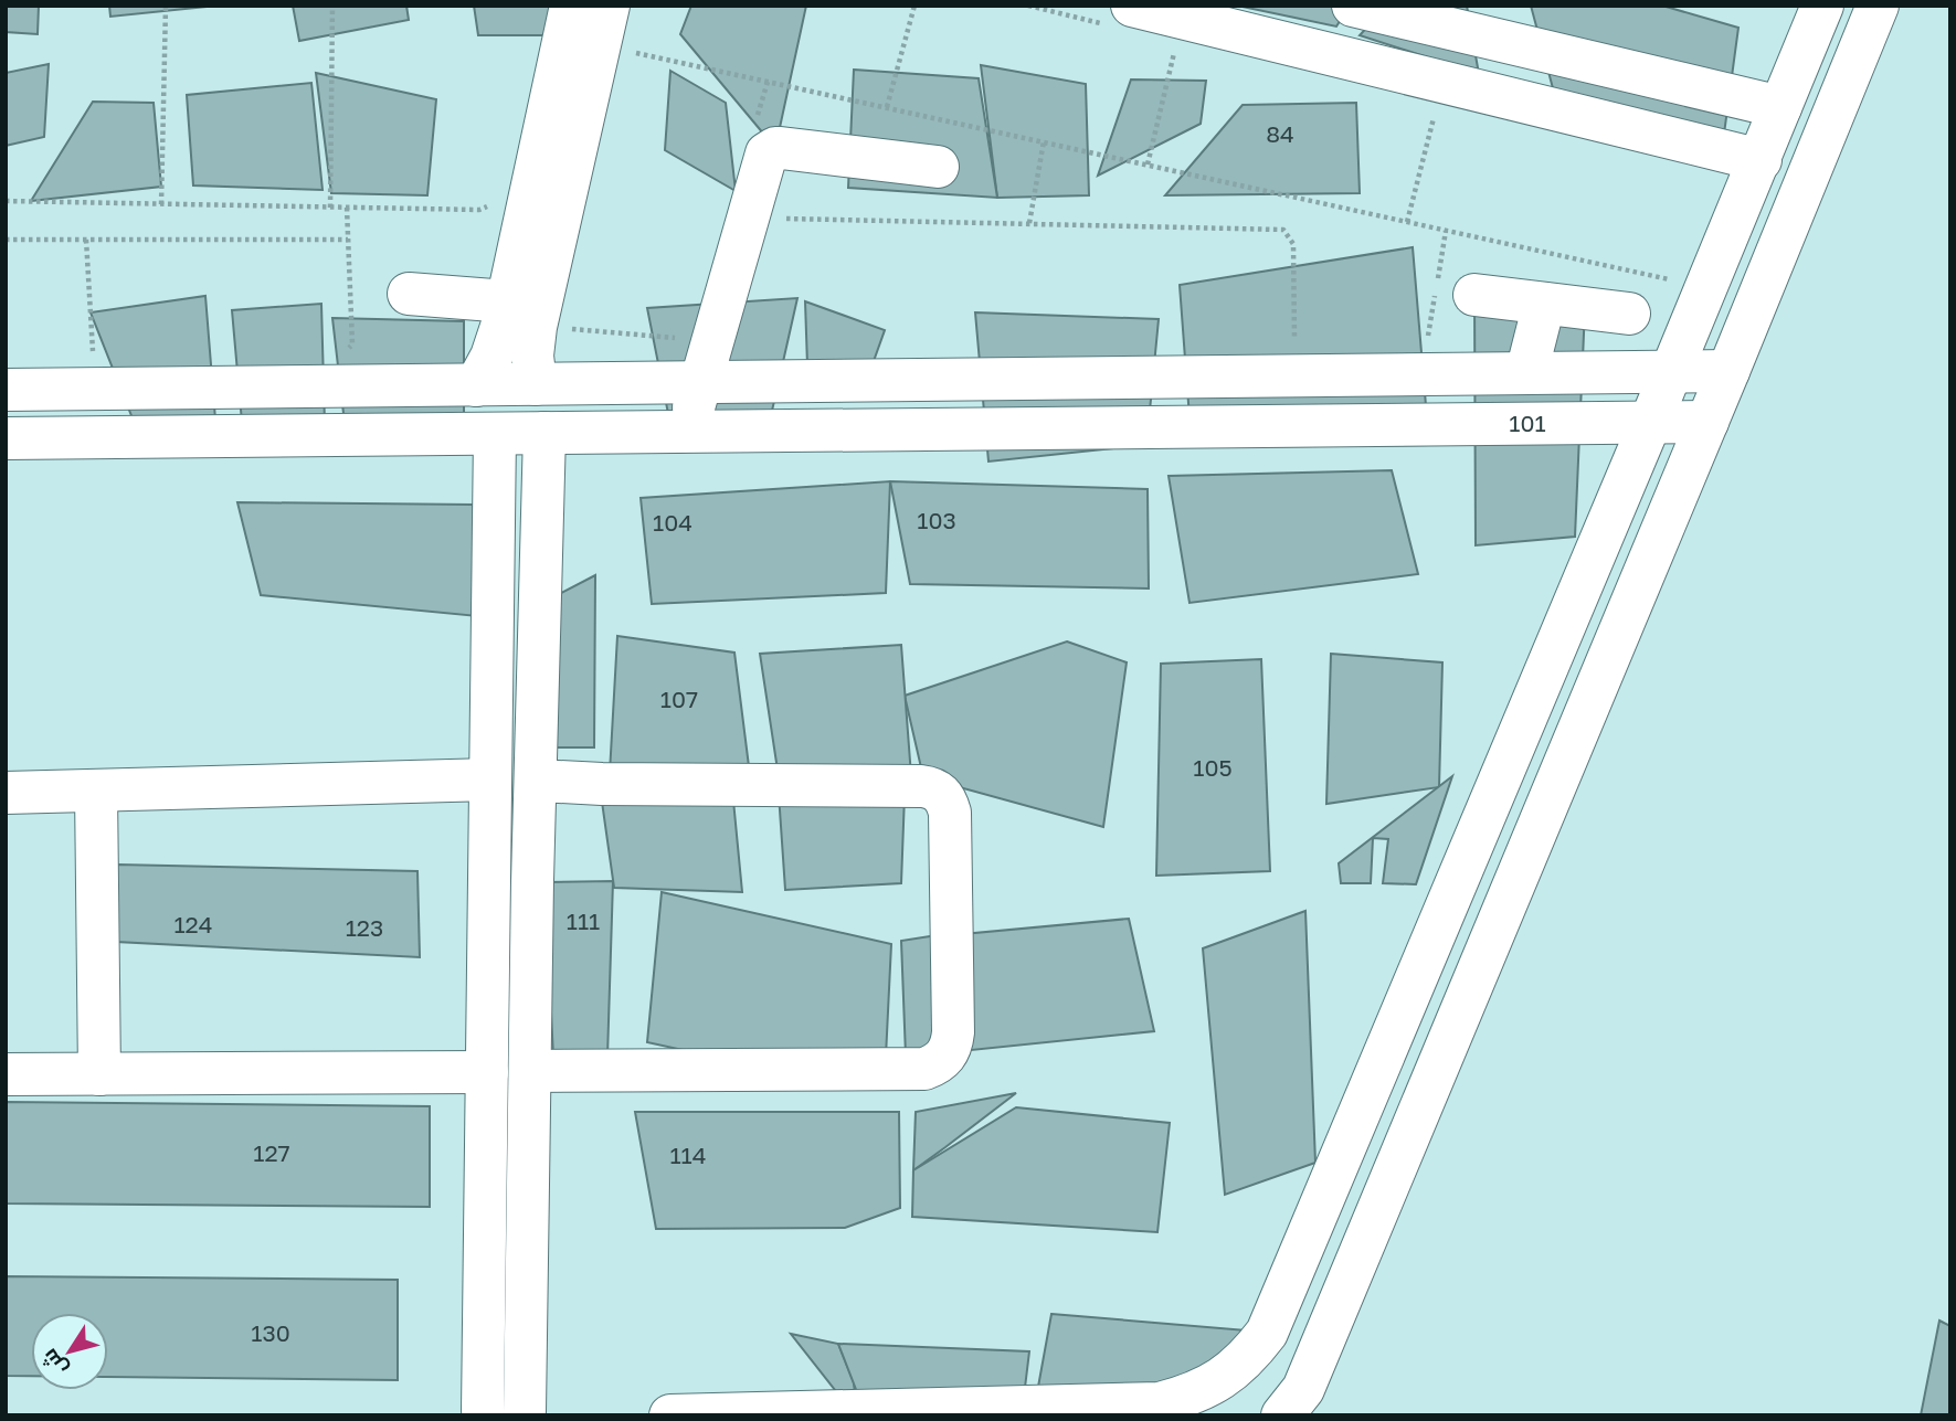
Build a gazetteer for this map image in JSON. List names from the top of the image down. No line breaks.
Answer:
{"house_numbers":["84","101","103","104","107","105","111","124","123","127","114","130"],"north":"bottom left"}
